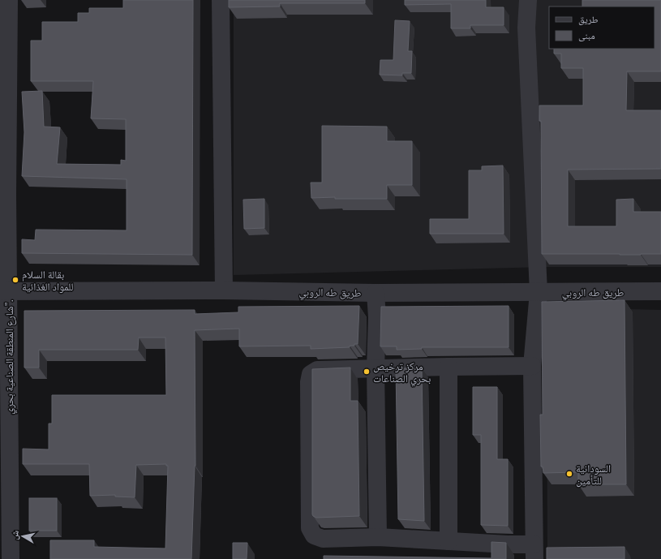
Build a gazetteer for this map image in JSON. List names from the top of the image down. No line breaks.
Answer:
{"streets":{"street":["طريق طه الروبي","شارع المنطقة الصناعية بحري\"."]},"crossings":[["طريق طه الروبي","شارع المنطقة الصناعية بحري\"."]],"places":["بقالة السلام للمواد الغذائية","مركز ترخيص بحري الصناعات","السودانية للتأمين"],"legend":["طريق","مبنى"],"north":"left"}
